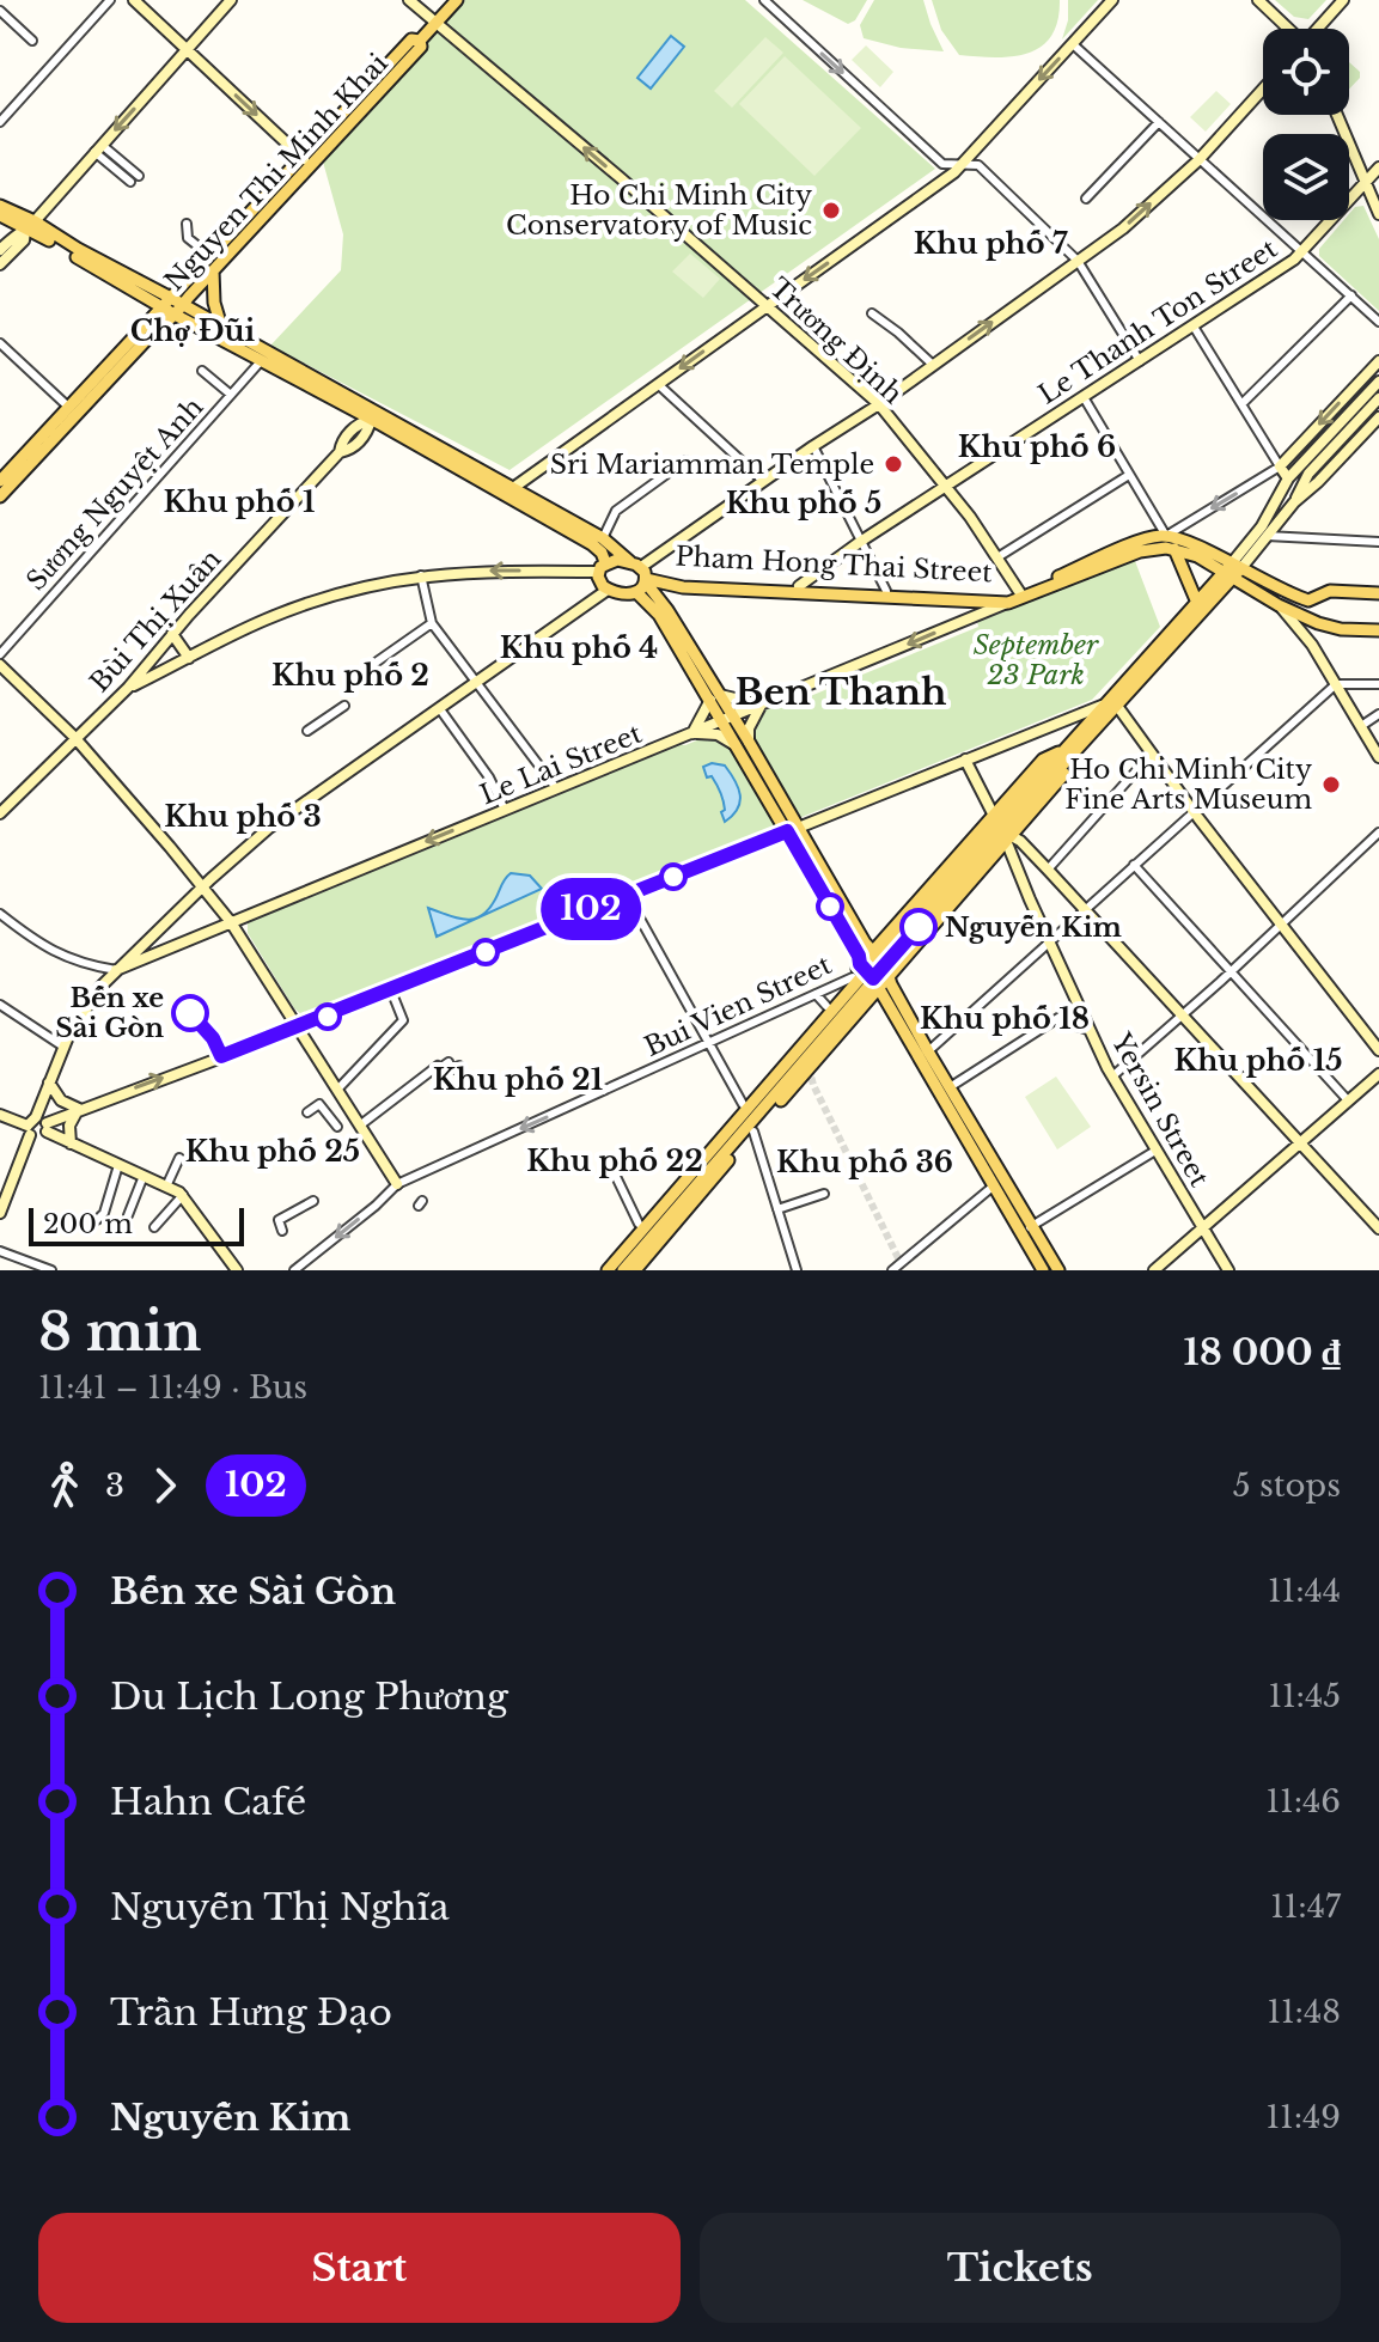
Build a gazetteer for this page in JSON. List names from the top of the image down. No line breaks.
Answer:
{"streets":{"main road":["Nguyen Thi Minh Khai","Pham Hong Thai Street","Le Lai Street"],"street":["Le Thanh Ton Street","Trương Định","Sương Nguyệt Anh","Bùi Thị Xuân","Bui Vien Street","Yersin Street"]},"crossings":[["Nguyen Thi Minh Khai","Trương Định"],["Le Thanh Ton Street","Trương Định"],["Le Thanh Ton Street","Pham Hong Thai Street"],["Trương Định","Pham Hong Thai Street"],["Trương Định","Le Lai Street"],["Pham Hong Thai Street","Le Lai Street"]],"one_way":["Trương Định","Le Lai Street","Bui Vien Street"],"districts":["Khu phố 7","Chợ Đũi","Khu phố 6","Khu phố 1","Khu phố 5","Khu phố 4","Khu phố 2","Ben Thanh","Khu phố 3","Khu phố 18","Khu phố 15","Khu phố 21","Khu phố 25","Khu phố 22","Khu phố 36"],"parks":["September 23 Park"],"places":["Ho Chi Minh City Conservatory of Music","Sri Mariamman Temple","Ho Chi Minh City Fine Arts Museum","Nguyễn Kim","Bến xe Sài Gòn"],"lines":["bus line 102"],"scale_bar":"200 m","page":{"on_map":"102","scale":"200 m","heading":["8 min","11:41 – 11:49 · Bus","18 000 ₫"],"legs":["3","102","5 stops"],"list":[{"name":"Bến xe Sài Gòn","value":"11:44"},{"name":"Du Lịch Long Phương","value":"11:45"},{"name":"Hahn Café","value":"11:46"},{"name":"Nguyễn Thị Nghĩa","value":"11:47"},{"name":"Trần Hưng Đạo","value":"11:48"},{"name":"Nguyễn Kim","value":"11:49"}],"buttons":["Start","Tickets"]}}
